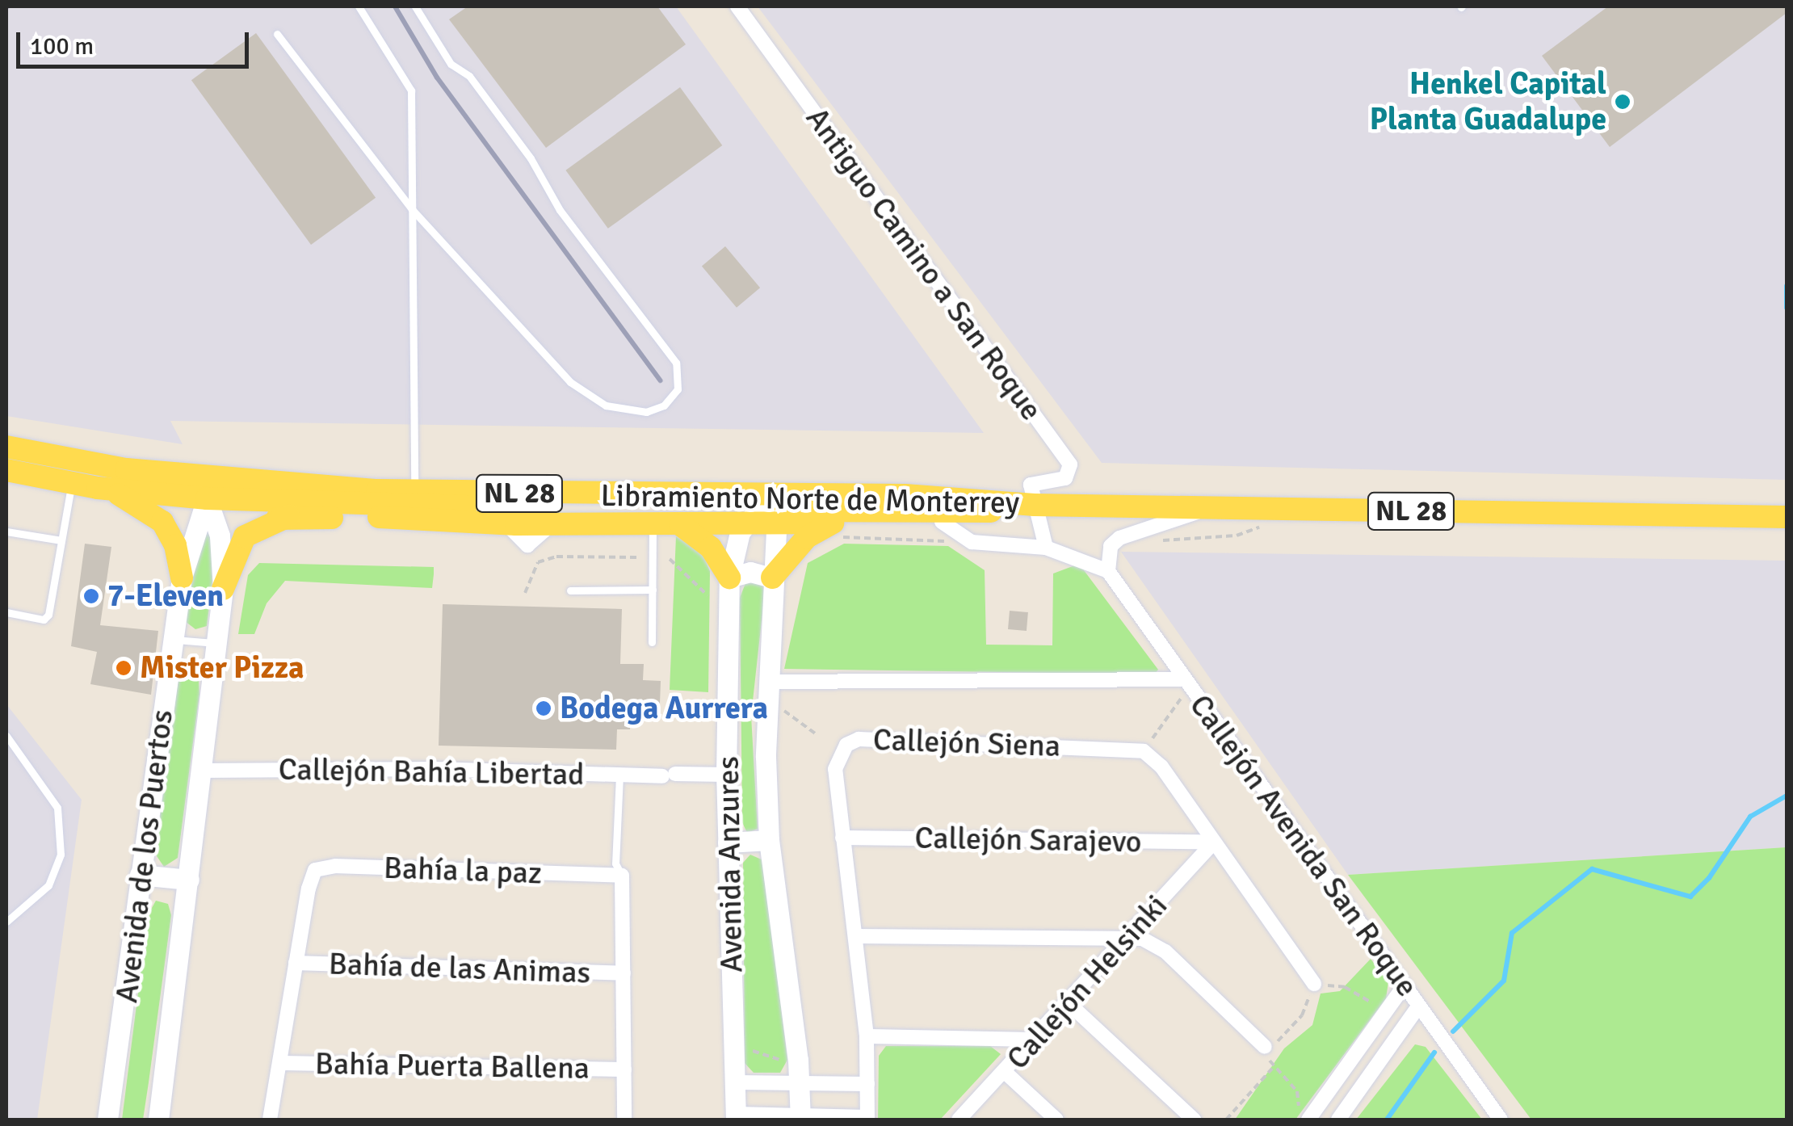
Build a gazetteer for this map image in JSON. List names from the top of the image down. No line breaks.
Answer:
{"streets":{"main road":["NL 28","Libramiento Norte de Monterrey"],"street":["Antiguo Camino a San Roque","Callejón Siena","Callejón Bahía Libertad","Callejón Sarajevo","Callejón Avenida San Roque","Avenida de los Puertos","Avenida Anzures","Bahía la paz","Bahía de las Animas","Callejón Helsinki","Bahía Puerta Ballena"]},"crossings":[["Antiguo Camino a San Roque","Libramiento Norte de Monterrey"],["Libramiento Norte de Monterrey","Avenida Anzures"],["Callejón Siena","Callejón Sarajevo"],["Callejón Siena","Avenida Anzures"],["Callejón Bahía Libertad","Avenida de los Puertos"],["Callejón Bahía Libertad","Avenida Anzures"],["Callejón Sarajevo","Callejón Helsinki"],["Bahía la paz","Bahía de las Animas"],["Bahía la paz","Bahía Puerta Ballena"]],"places":["Henkel Capital Planta Guadalupe","7-Eleven","Mister Pizza","Bodega Aurrera"],"scale_bar":"100 m"}
